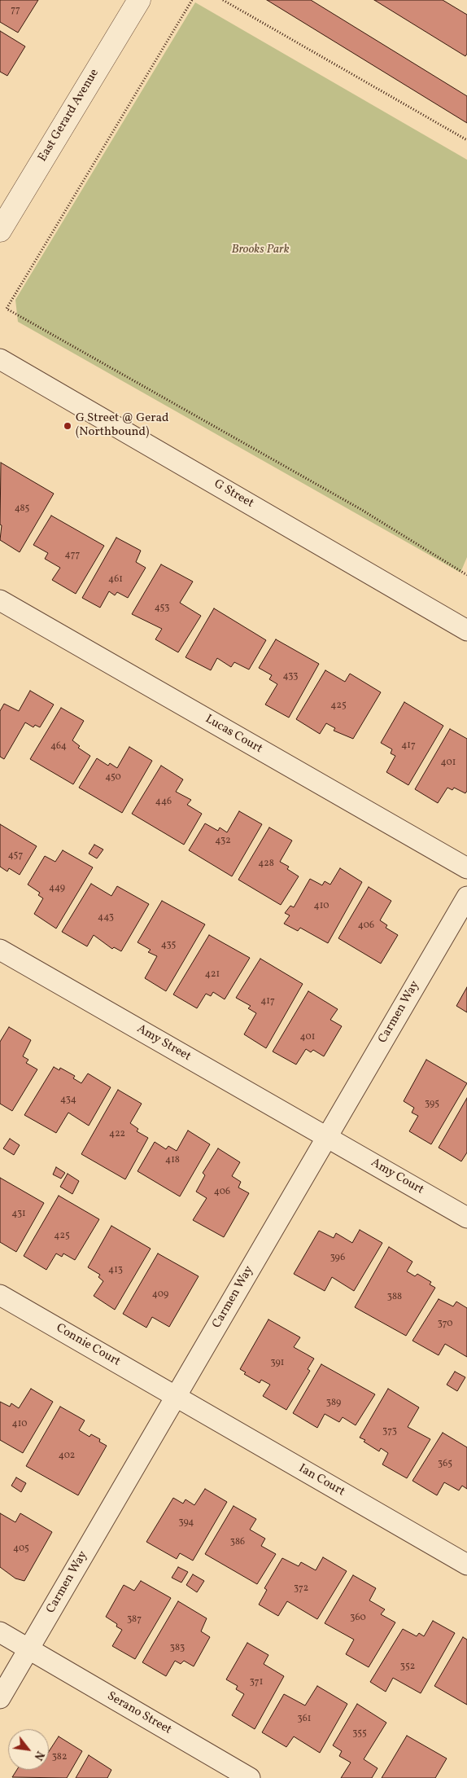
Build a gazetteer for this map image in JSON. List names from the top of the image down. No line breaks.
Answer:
{"streets":{"street":["East Gerard Avenue","G Street","Lucas Court","Carmen Way","Amy Street","Amy Court","Connie Court","Ian Court","Serano Street"]},"crossings":[["Carmen Way","Amy Street"],["Carmen Way","Amy Court"],["Carmen Way","Connie Court"],["Carmen Way","Ian Court"],["Carmen Way","Serano Street"],["Amy Street","Amy Court"],["Connie Court","Ian Court"]],"parks":["Brooks Park"],"places":["G Street @ Gerad (Northbound)"],"house_numbers":["77","485","477","461","453","433","425","417","464","401","450","446","432","457","428","449","410","443","406","435","421","417","401","434","395","422","418","406","431","425","396","413","409","388","370","391","389","410","373","402","365","394","386","405","372","360","387","383","352","371","361","355","382"],"north":"bottom right"}
